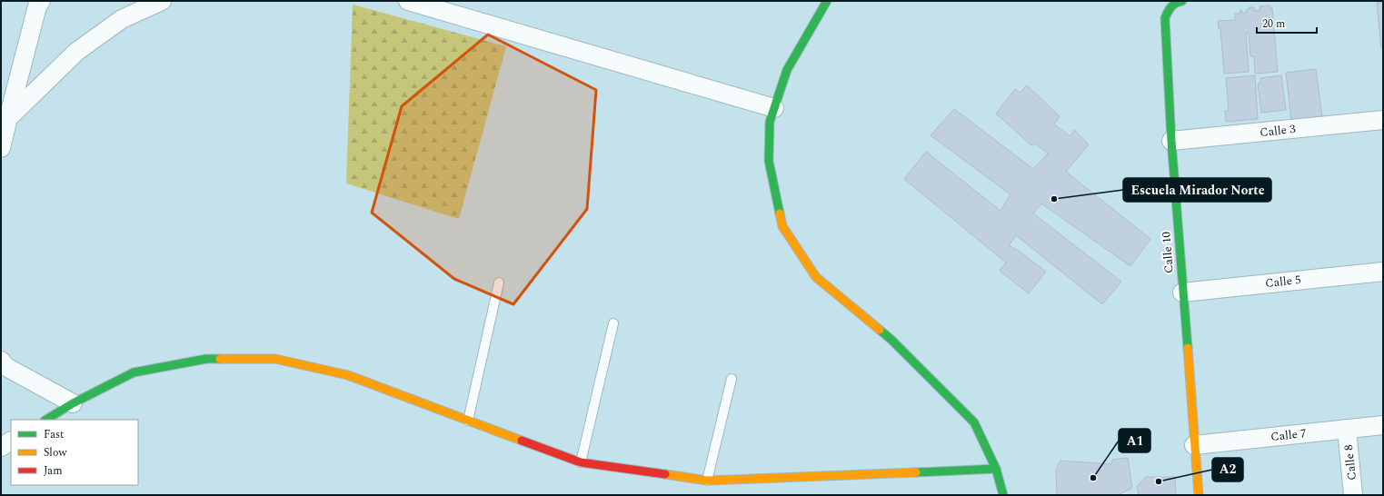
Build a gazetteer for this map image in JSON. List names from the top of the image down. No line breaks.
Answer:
{"streets":{"street":["Calle 3","Calle 10","Calle 5","Calle 7","Calle 8"]},"crossings":[["Calle 3","Calle 10"],["Calle 10","Calle 5"],["Calle 10","Calle 7"],["Calle 7","Calle 8"]],"places":["Escuela Mirador Norte","A1","A2"],"legend":["Fast","Slow","Jam"],"scale_bar":"20 m"}
